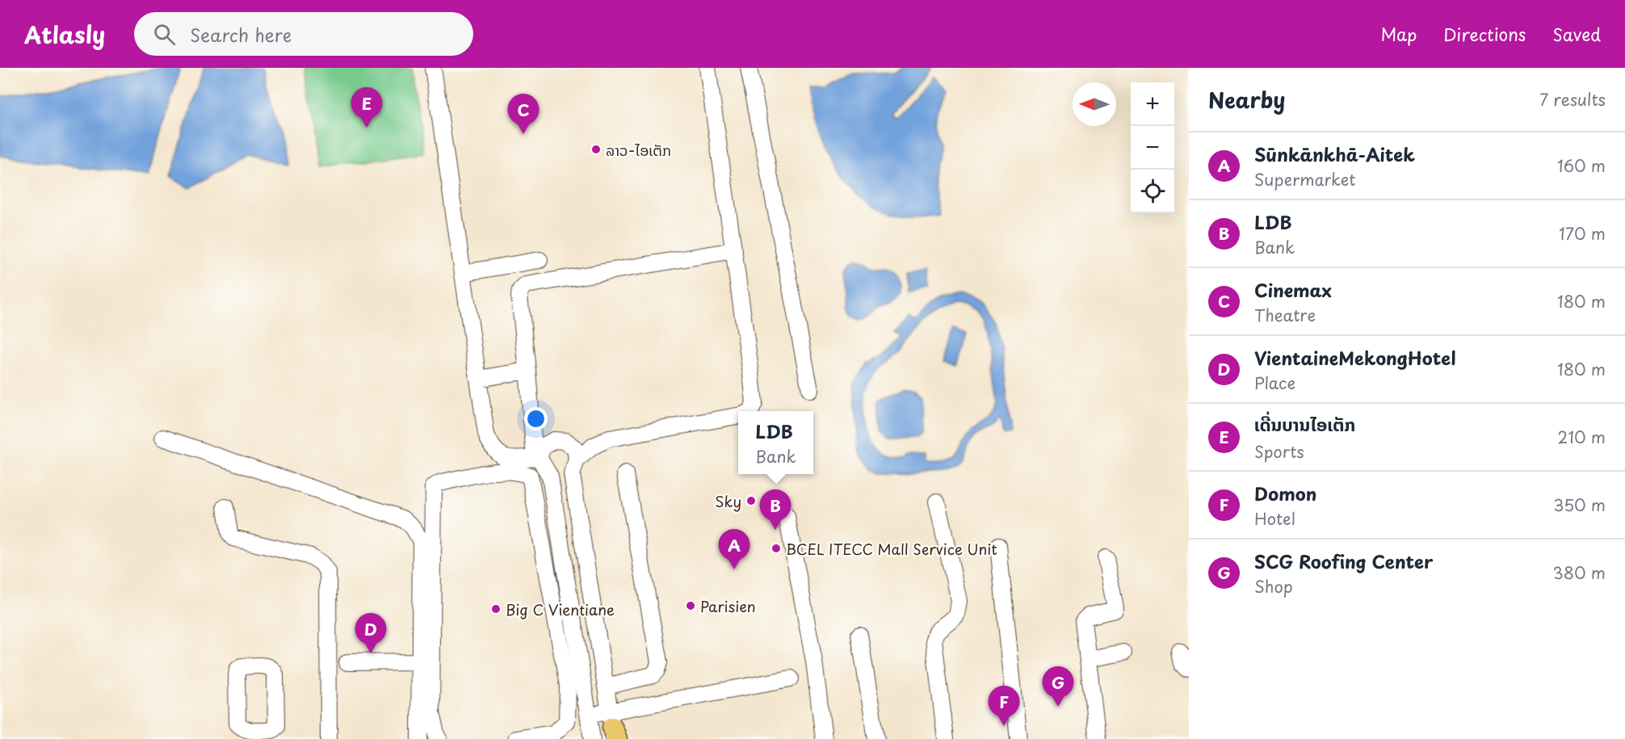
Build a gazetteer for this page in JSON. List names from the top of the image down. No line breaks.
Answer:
{"places":["ລາວ-ໄອເຕັກ","Sky","BCEL ITECC Mall Service Unit","Parisien","Big C Vientiane"],"north":"left","page":{"header":"Atlasly","search":"Search here","nav":["Map","Directions","Saved"],"heading":["Nearby","7 results"],"map_buttons":["+","−"],"pins":["E","C","B","A","D","G","F"],"list":[{"mark":"A","name":"Sūnkānkhā-Aitek","note":"Supermarket","value":"160 m"},{"mark":"B","name":"LDB","note":"Bank","value":"170 m"},{"mark":"C","name":"Cinemax","note":"Theatre","value":"180 m"},{"mark":"D","name":"VientaineMekongHotel","note":"Place","value":"180 m"},{"mark":"E","name":"ເດີ່ນບານໄອເຕັກ","note":"Sports","value":"210 m"},{"mark":"F","name":"Domon","note":"Hotel","value":"350 m"},{"mark":"G","name":"SCG Roofing Center","note":"Shop","value":"380 m"}],"popup":["LDB","Bank"]}}
